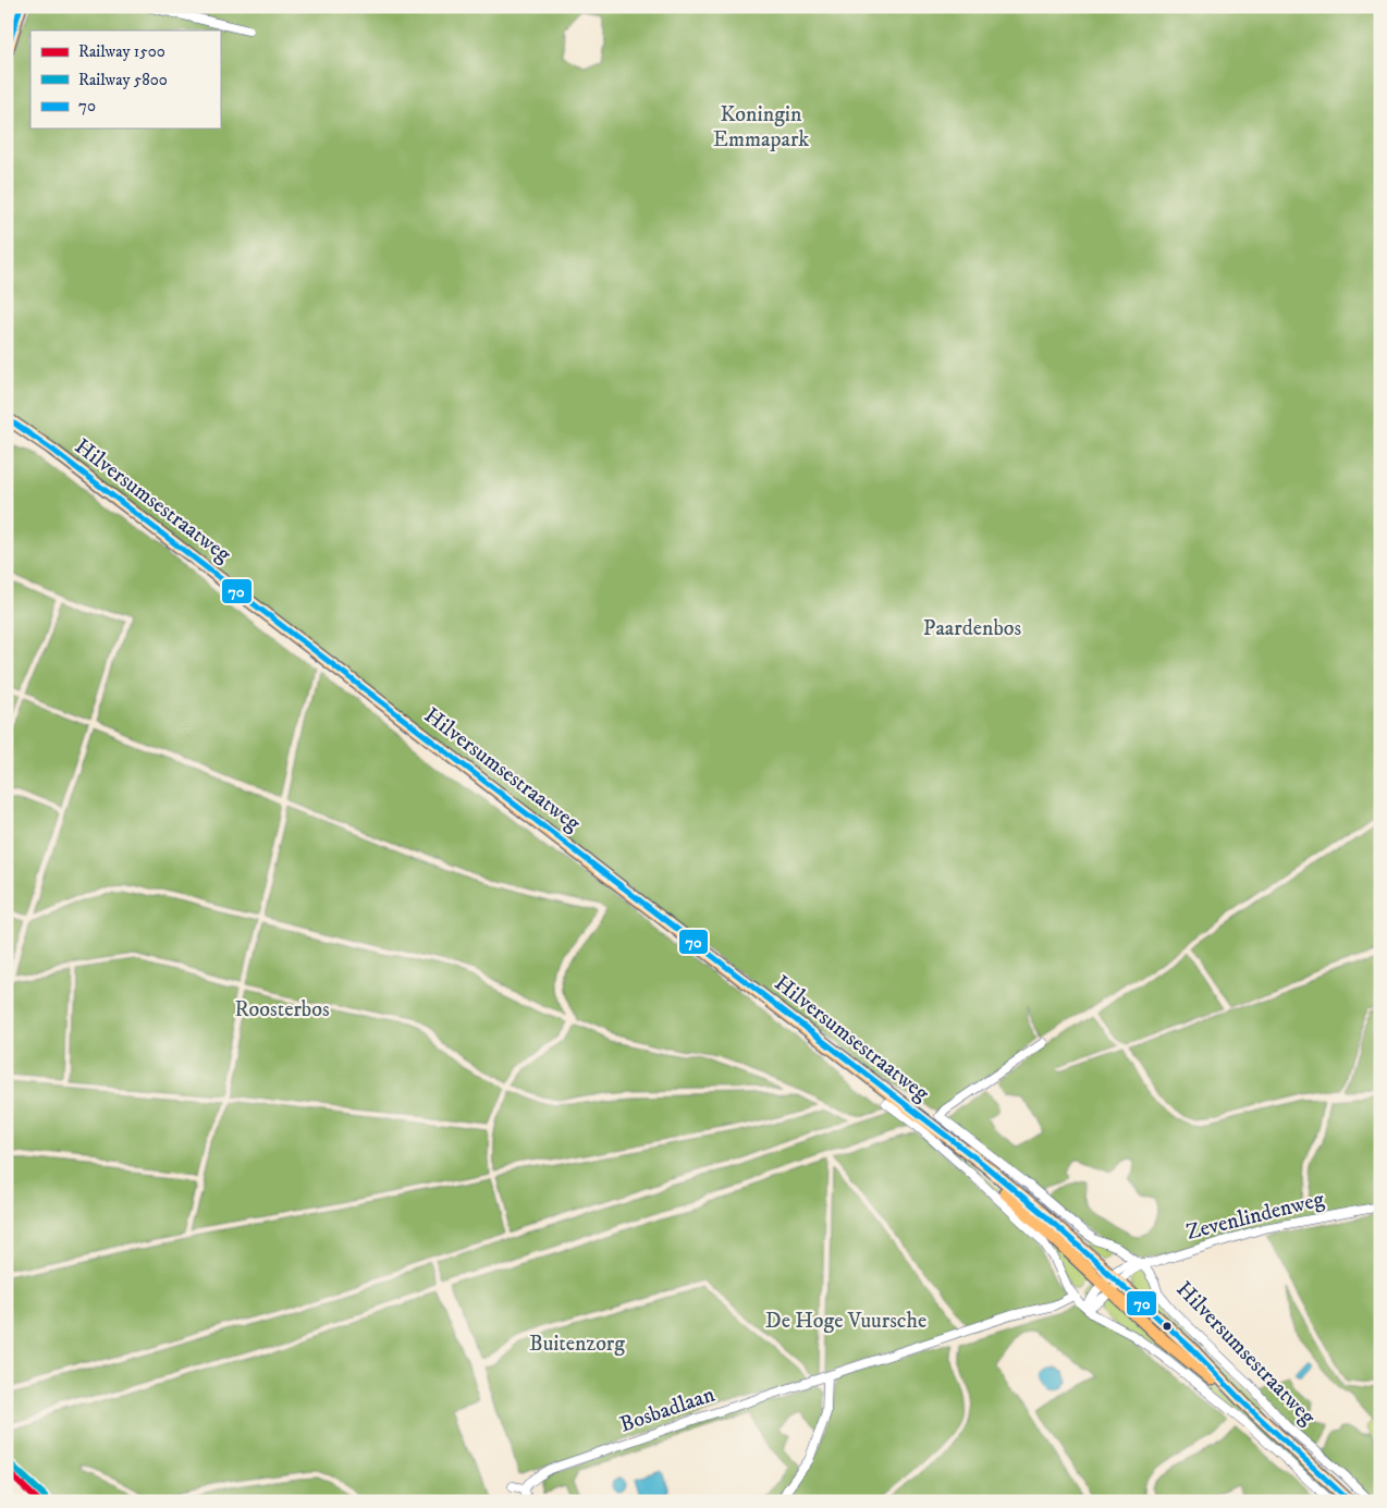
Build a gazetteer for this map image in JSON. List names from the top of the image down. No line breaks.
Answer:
{"streets":{"main road":["Hilversumsestraatweg"],"street":["Zevenlindenweg","Bosbadlaan"]},"crossings":[["Hilversumsestraatweg","Zevenlindenweg"],["Hilversumsestraatweg","Bosbadlaan"]],"parks":["Koningin Emmapark","Paardenbos","Roosterbos","De Hoge Vuursche","Buitenzorg"],"lines":["transit line 70","rail line 5800","rail line 1500"],"legend":["Railway 1500","Railway 5800","70"]}
